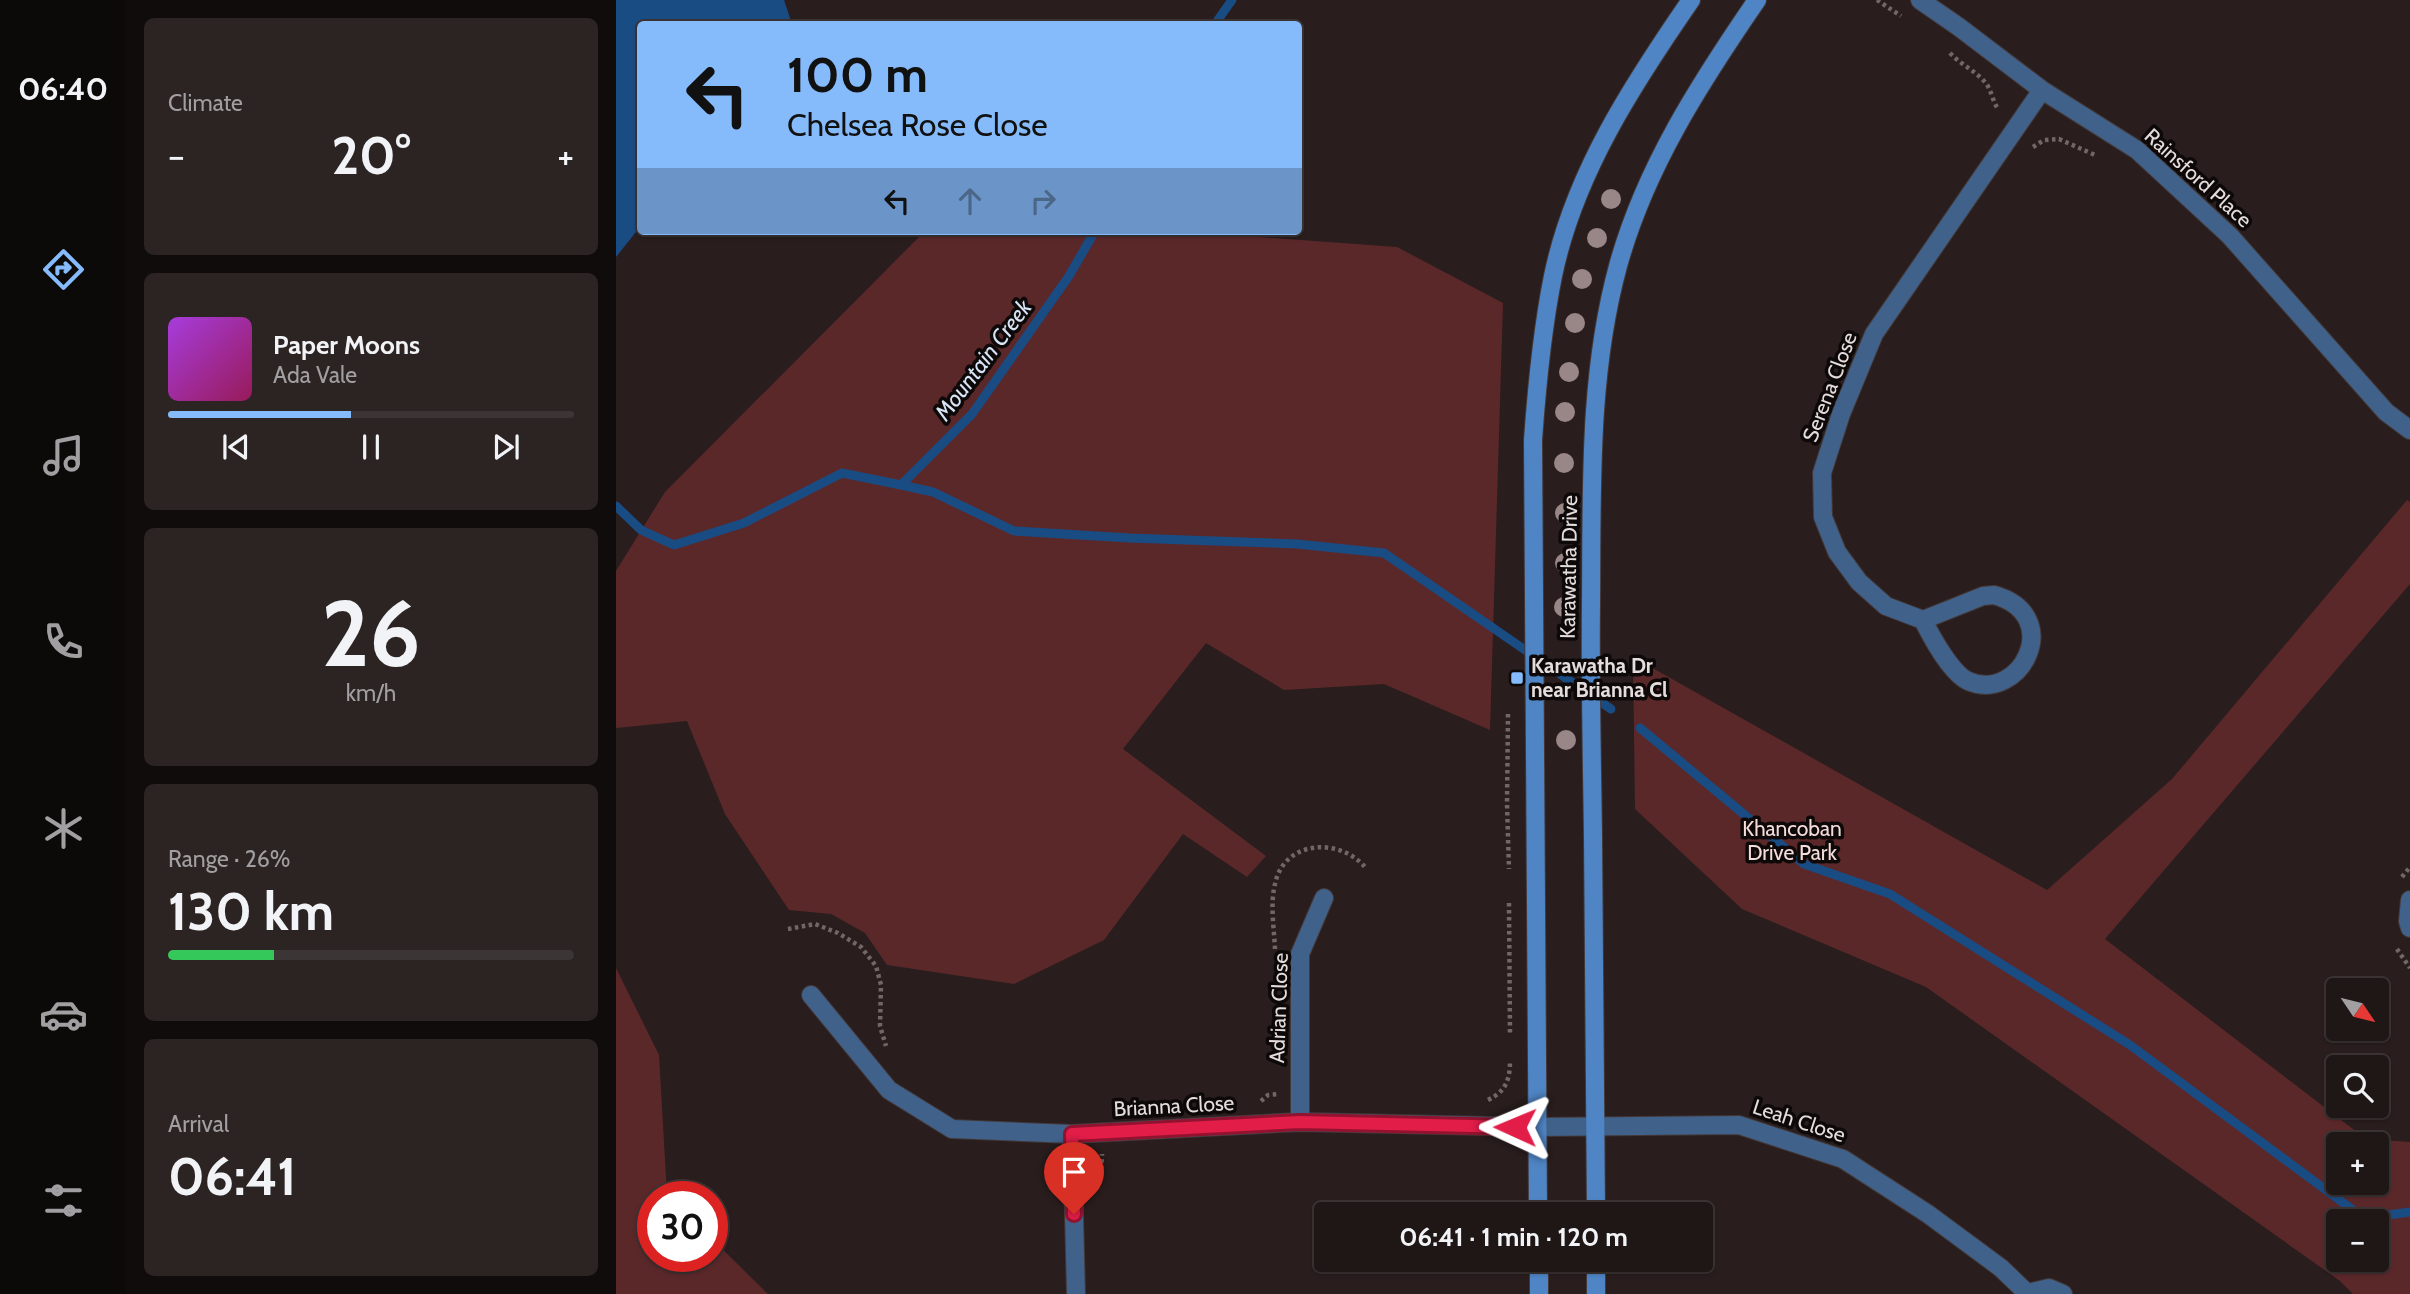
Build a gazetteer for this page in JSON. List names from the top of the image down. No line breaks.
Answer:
{"streets":{"main road":["Karawatha Drive"],"street":["Rainsford Place","Serena Close","Adrian Close","Brianna Close","Leah Close"]},"crossings":[["Rainsford Place","Serena Close"],["Karawatha Drive","Brianna Close"],["Karawatha Drive","Leah Close"],["Adrian Close","Brianna Close"],["Brianna Close","Leah Close"]],"water":["Mountain Creek"],"parks":["Khancoban Drive Park"],"places":{"transit":["Karawatha Dr near Brianna Cl"]},"north":"bottom right","page":{"tabs":"06:40","tile":["Climate",["26","km/h"],["Range · 26%","130 km"],["Arrival","06:41"]],"turn":["100 m","Chelsea Rose Close"],"heat":["−","20°","+"],"song":["Paper Moons","Ada Vale"],"map_buttons":["+","−"],"limit":"30","trip":"06:41 · 1 min · 120 m"}}
